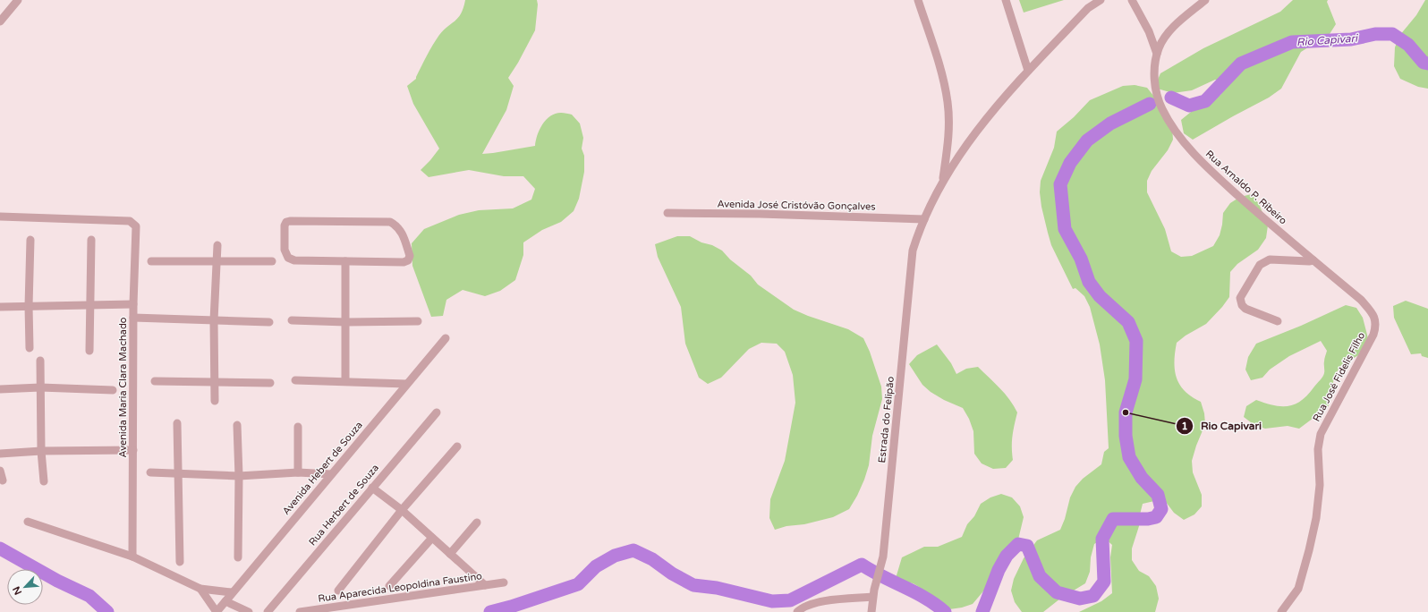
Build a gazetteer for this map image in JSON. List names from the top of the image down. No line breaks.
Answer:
{"streets":{"street":["Rua Arnaldo P. Ribeiro","Avenida José Cristóvão Gonçalves","Rua José Fidelis Filho","Avenida Maria Clara Machado","Estrada do Felipão","Avenida Hebert de Souza","Rua Herbert de Souza","Rua Aparecida Leopoldina Faustino"]},"crossings":[["Rua Arnaldo P. Ribeiro","Rua José Fidelis Filho"],["Avenida José Cristóvão Gonçalves","Estrada do Felipão"]],"water":["Rio Capivari"],"places":["Rio Capivari"],"north":"bottom left"}
